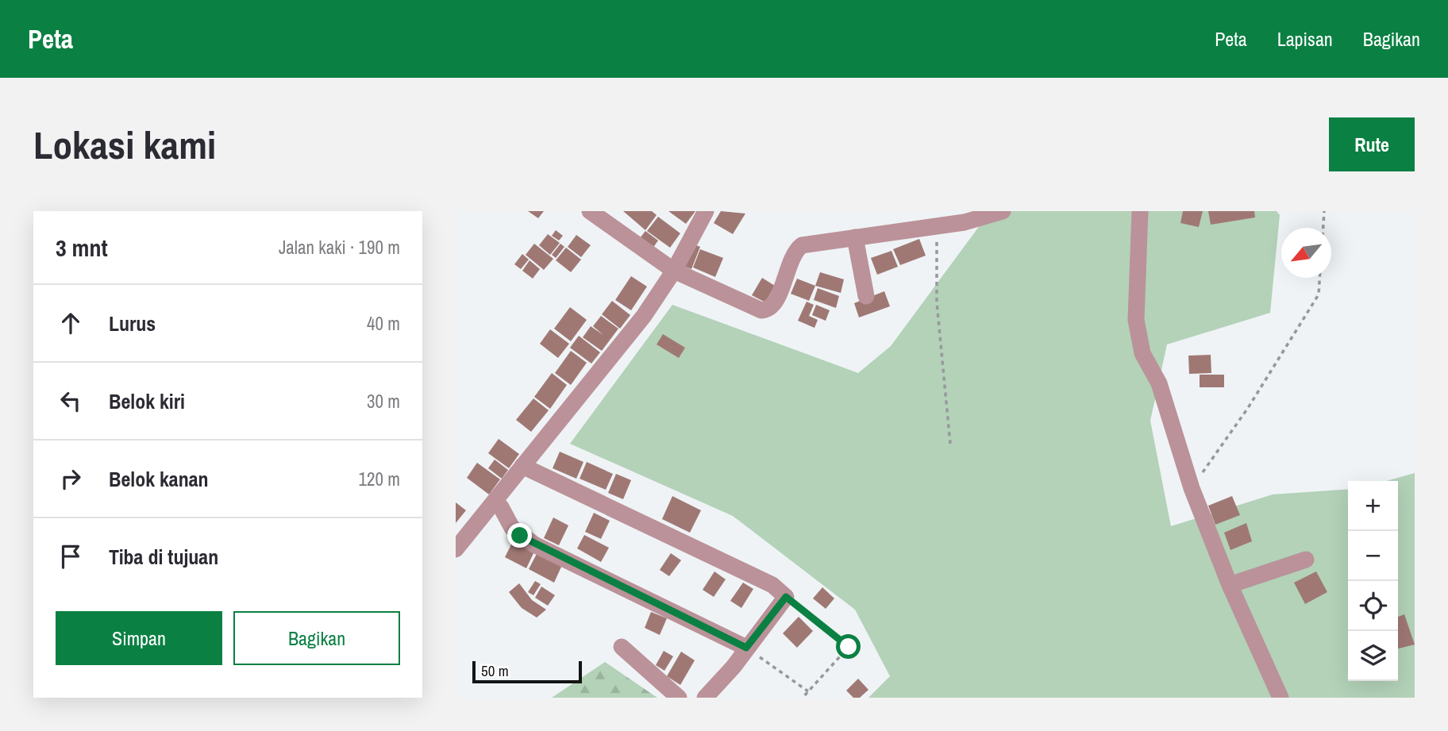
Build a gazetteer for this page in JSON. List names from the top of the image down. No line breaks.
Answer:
{"scale_bar":"50 m","north":"bottom left","page":{"header":"Peta","nav":["Peta","Lapisan","Bagikan"],"buttons":["Rute",["Simpan","Bagikan"]],"title":"Lokasi kami","heading":["3 mnt","Jalan kaki · 190 m"],"list":[["Lurus","40 m"],["Belok kiri","30 m"],["Belok kanan","120 m"],"Tiba di tujuan"],"map_buttons":["+","−"],"scale":"50 m"}}
